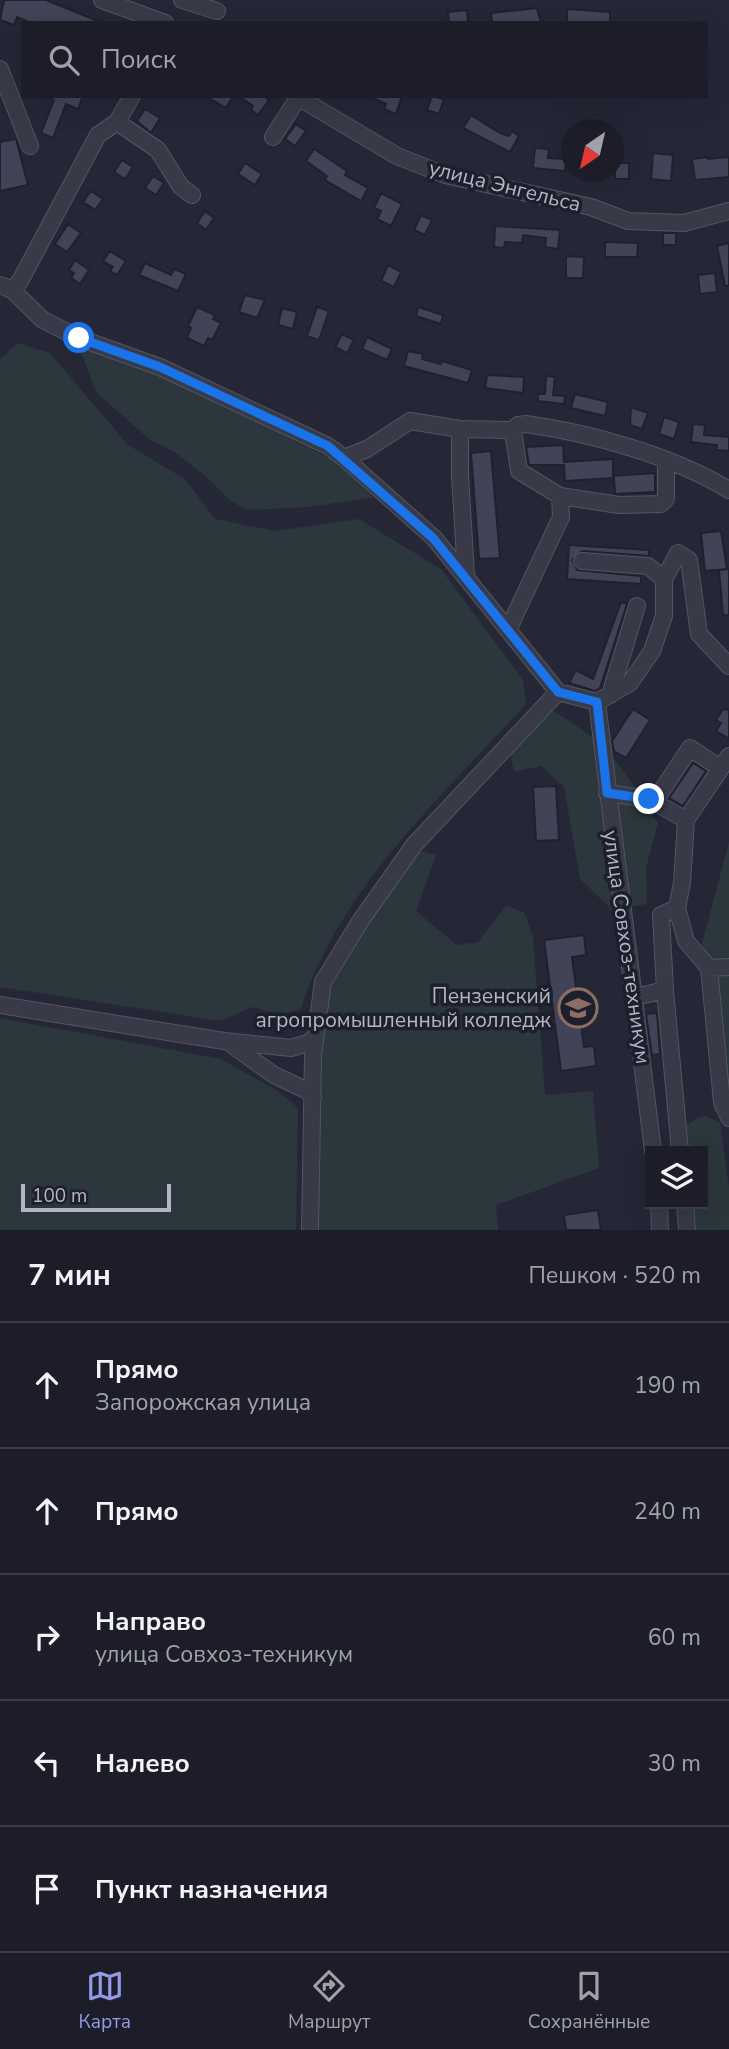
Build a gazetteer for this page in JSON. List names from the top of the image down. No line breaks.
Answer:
{"streets":{"street":["улица Энгельса","улица Совхоз-техникум"]},"places":{"school or university":["Пензенский агропромышленный колледж"]},"scale_bar":"100 m","north":"bottom left","page":{"search":"Поиск","scale":"100 m","heading":["7 мин","Пешком · 520 m"],"list":[["Прямо","Запорожская улица","190 m"],["Прямо","240 m"],["Направо","улица Совхоз-техникум","60 m"],["Налево","30 m"],"Пункт назначения"],"nav":["Карта","Маршрут","Сохранённые"]}}
